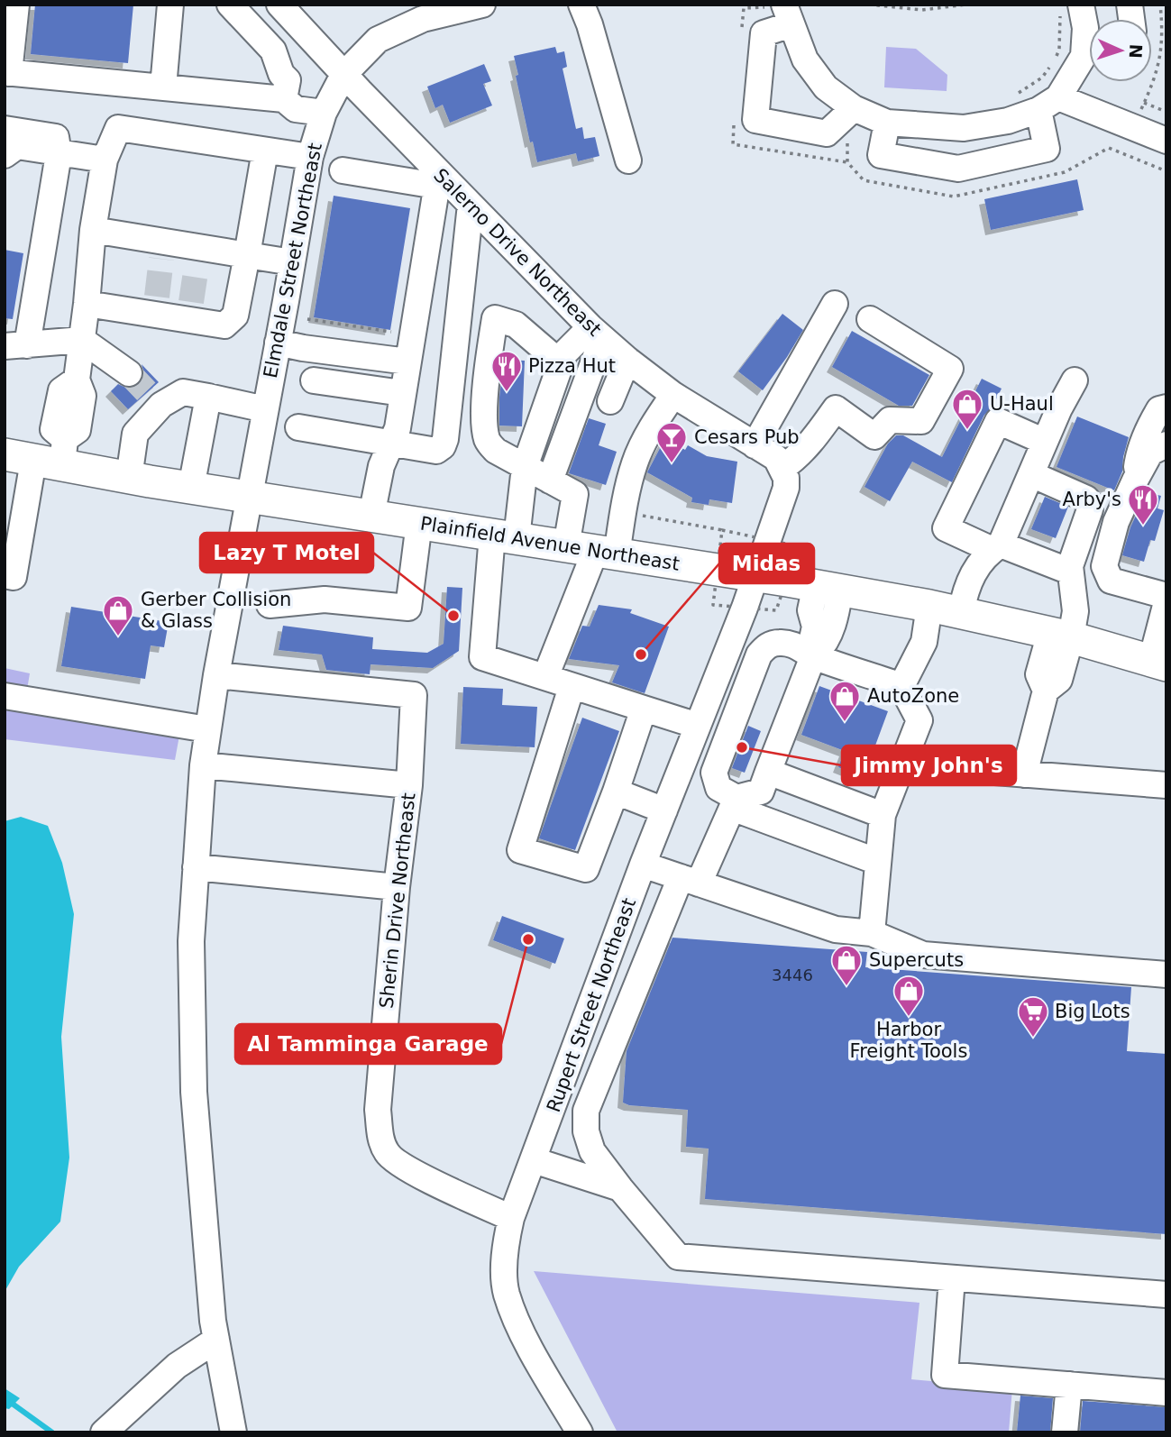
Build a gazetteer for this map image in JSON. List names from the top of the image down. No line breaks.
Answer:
{"streets":{"main road":["Plainfield Avenue Northeast"],"street":["Salerno Drive Northeast","Elmdale Street Northeast","Sherin Drive Northeast","Rupert Street Northeast"]},"crossings":[["Salerno Drive Northeast","Elmdale Street Northeast"],["Elmdale Street Northeast","Plainfield Avenue Northeast"],["Elmdale Street Northeast","Sherin Drive Northeast"],["Plainfield Avenue Northeast","Rupert Street Northeast"],["Sherin Drive Northeast","Rupert Street Northeast"]],"places":{"restaurant":["Pizza Hut","Arby's"],"shop":["U-Haul","Gerber Collision & Glass","AutoZone","Supercuts","Harbor Freight Tools"],"bar":["Cesars Pub"],"other":["Lazy T Motel","Midas","Jimmy John's","Al Tamminga Garage"],"supermarket":["Big Lots"]},"house_numbers":["3446"],"north":"right"}
